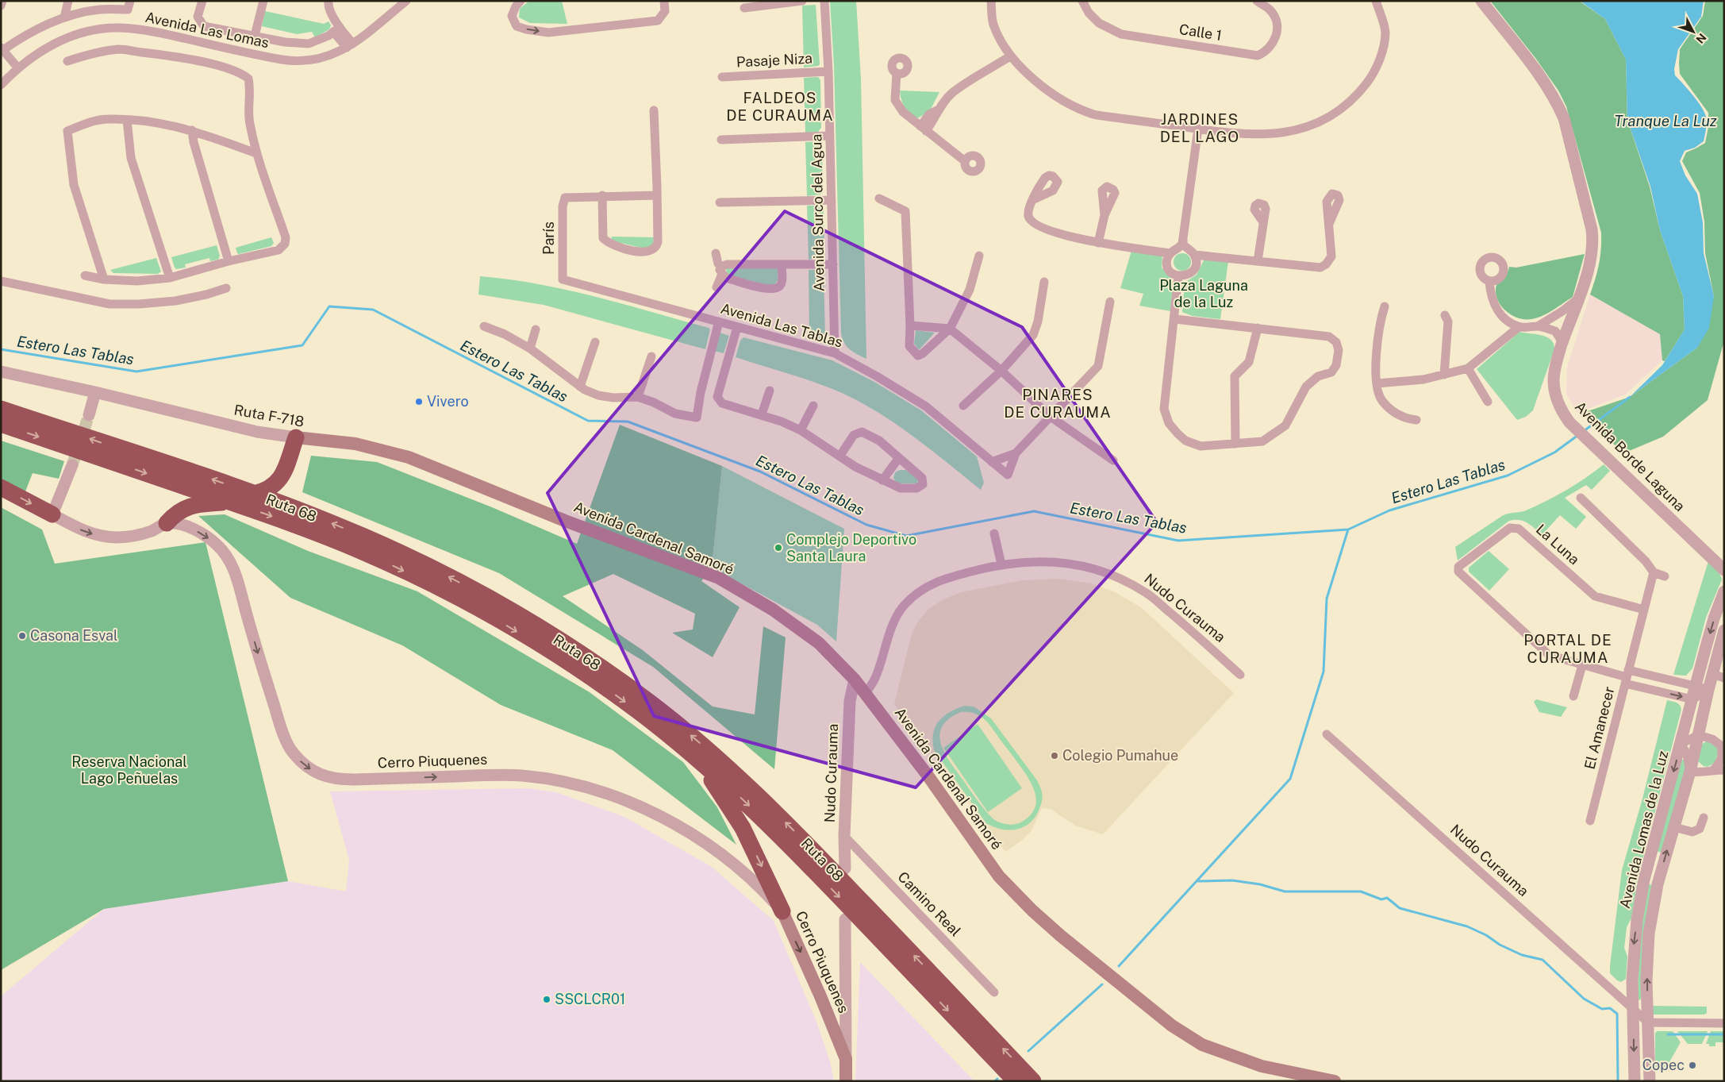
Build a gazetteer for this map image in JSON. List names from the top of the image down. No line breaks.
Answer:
{"streets":{"highway":["Ruta 68"],"main road":["Ruta F-718","Avenida Cardenal Samoré","Cerro Piuquenes"],"street":["Avenida Las Lomas","Calle 1","Pasaje Niza","Avenida Surco del Agua","París","Avenida Las Tablas","Avenida Borde Laguna","La Luna","Nudo Curauma","El Amanecer","Avenida Lomas de la Luz","Camino Real"]},"crossings":[["Pasaje Niza","Avenida Surco del Agua"],["Avenida Surco del Agua","Avenida Las Tablas"],["París","Avenida Las Tablas"],["Ruta F-718","Avenida Cardenal Samoré"],["Avenida Cardenal Samoré","Nudo Curauma"],["La Luna","El Amanecer"],["Nudo Curauma","Avenida Lomas de la Luz"],["Nudo Curauma","Camino Real"]],"one_way":["Cerro Piuquenes"],"districts":["FALDEOS DE CURAUMA","JARDINES DEL LAGO","PINARES DE CURAUMA","PORTAL DE CURAUMA"],"water":["Tranque La Luz","Estero Las Tablas"],"parks":["Plaza Laguna de la Luz","Reserva Nacional Lago Peñuelas"],"places":["Vivero","Complejo Deportivo Santa Laura","Casona Esval","Colegio Pumahue","SSCLCR01","Copec"],"north":"bottom right"}
